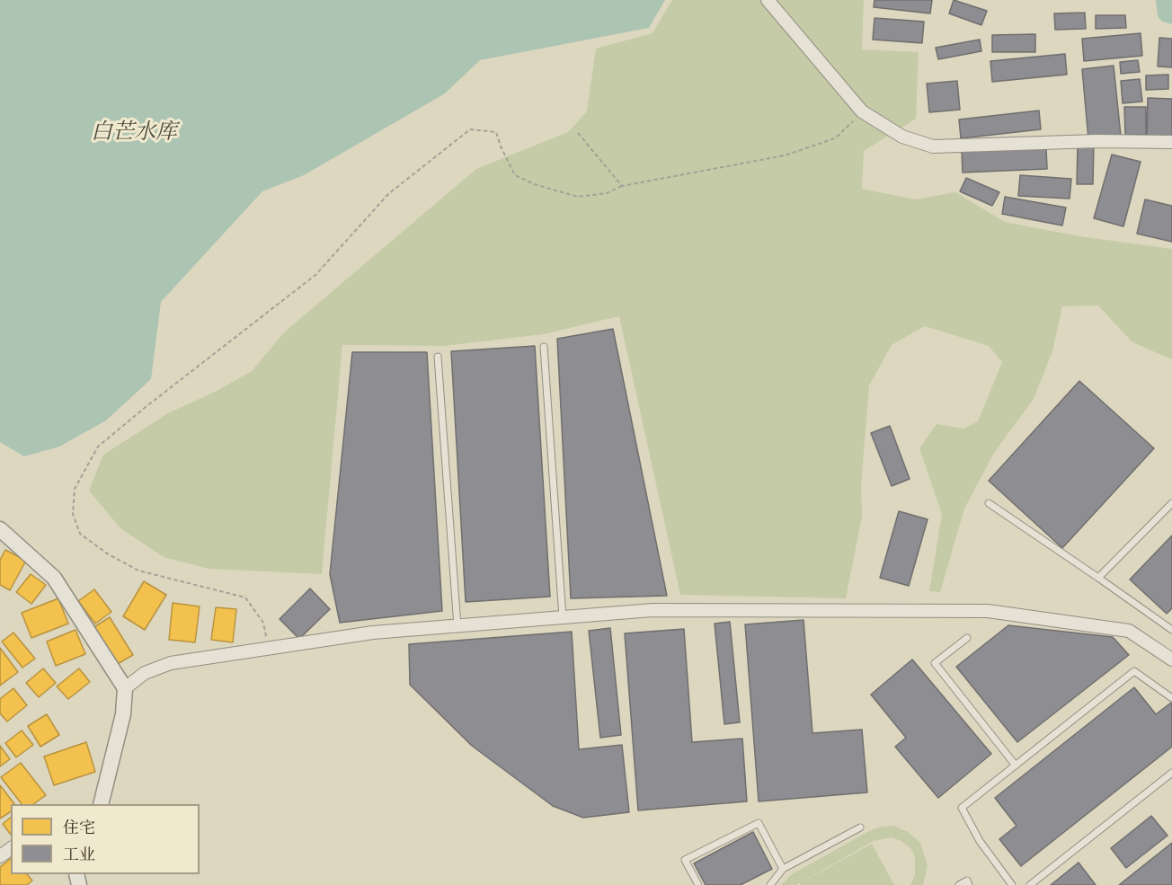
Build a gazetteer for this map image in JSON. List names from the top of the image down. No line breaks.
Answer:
{"water":["白芒水库"],"legend":["住宅","工业"]}
